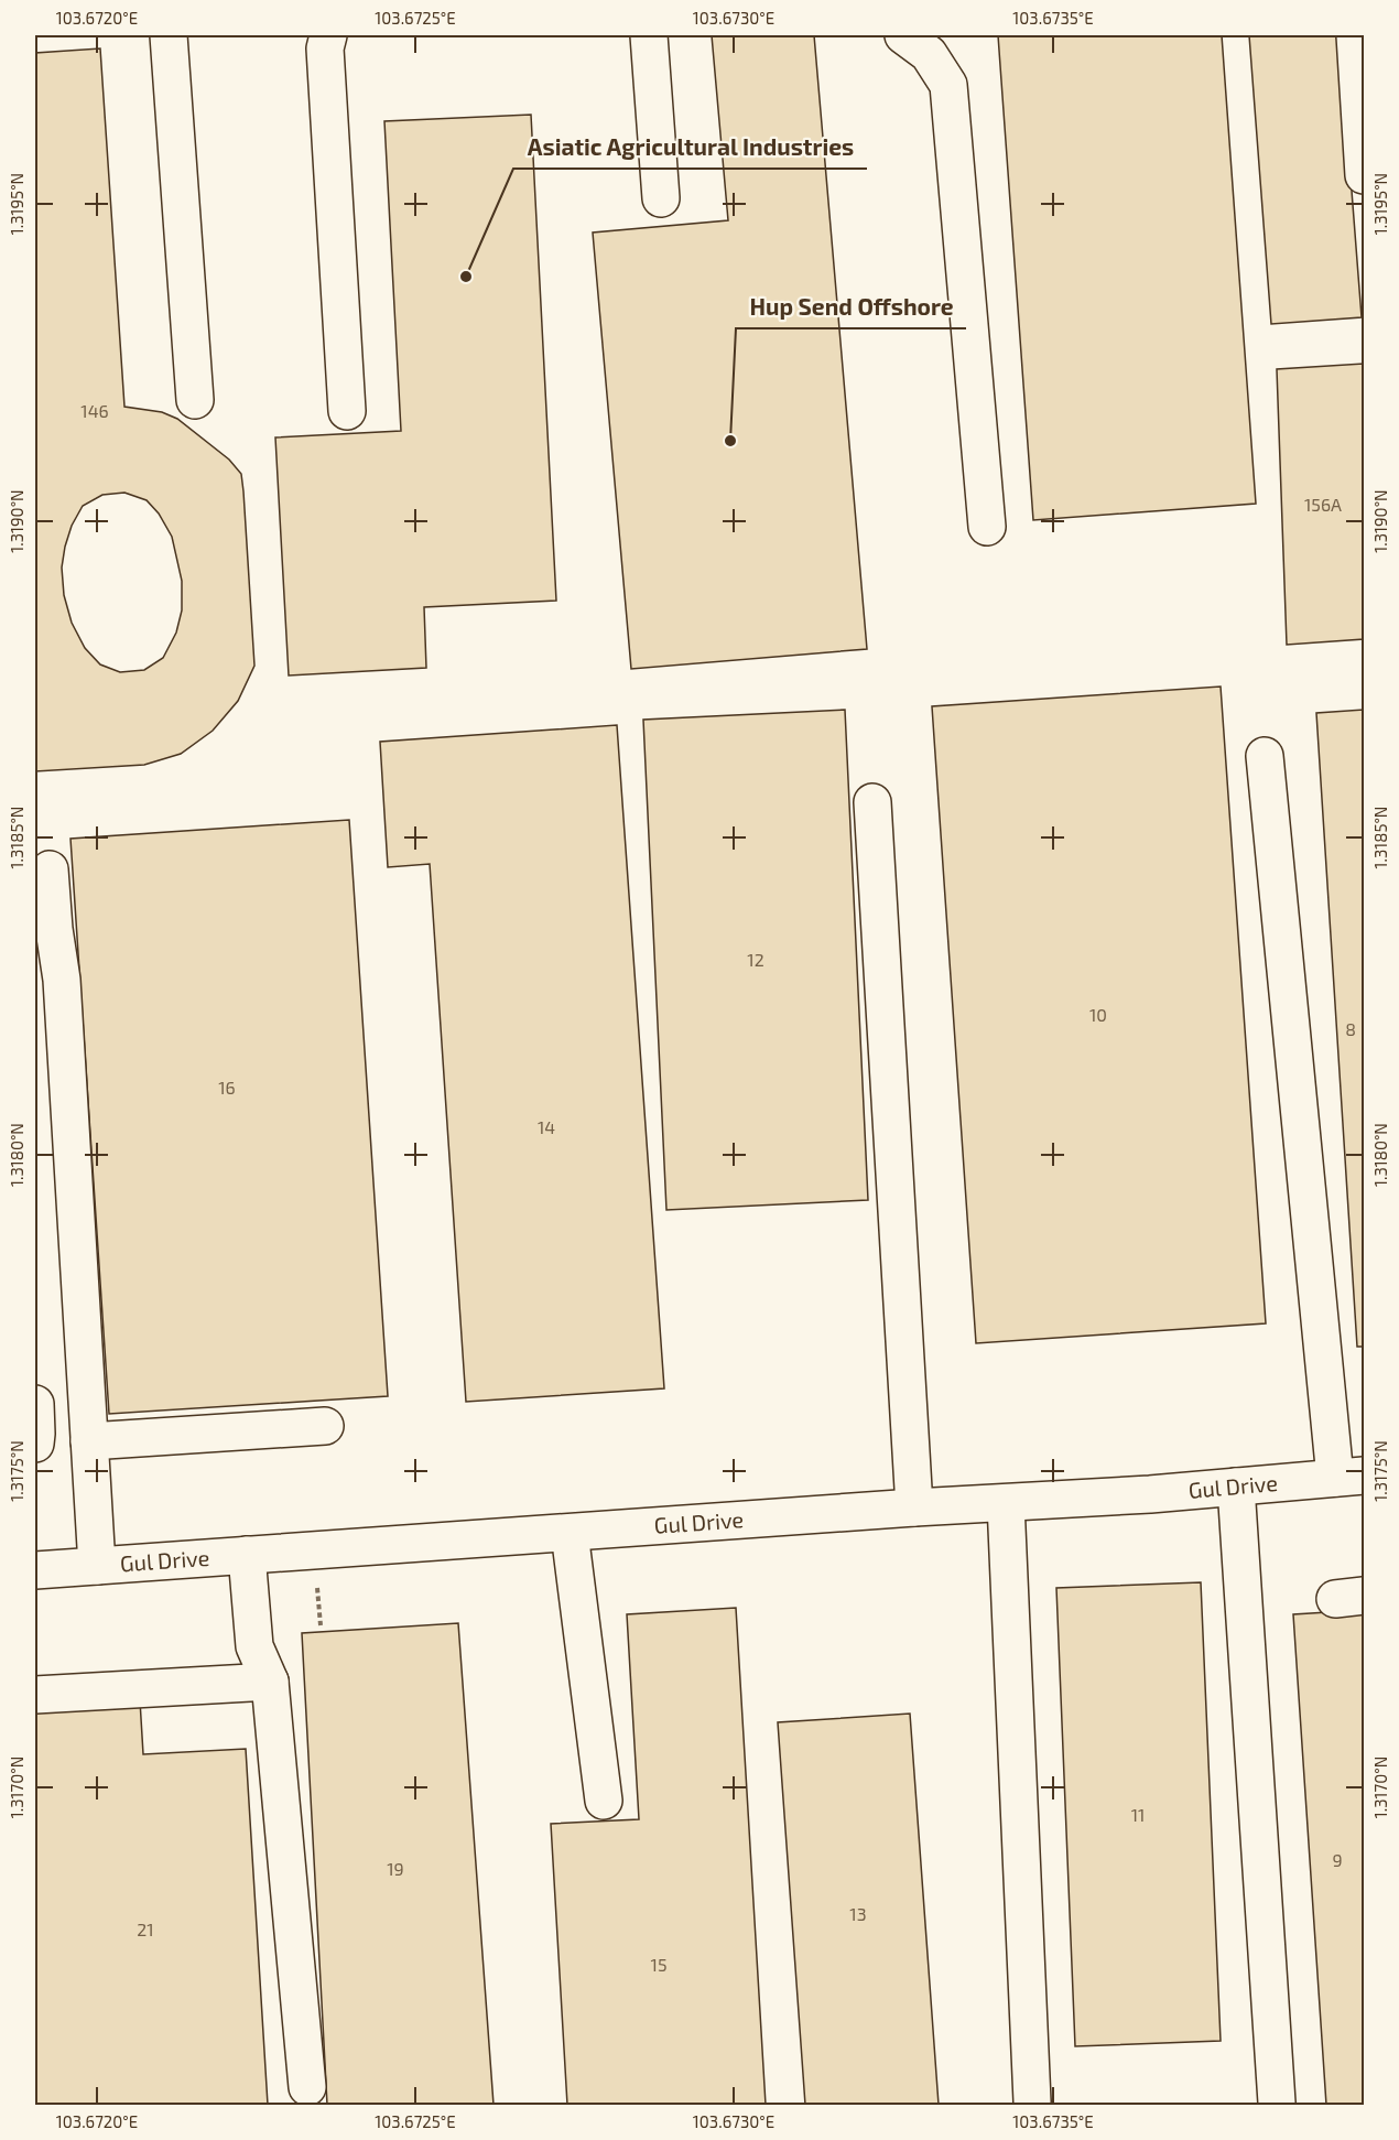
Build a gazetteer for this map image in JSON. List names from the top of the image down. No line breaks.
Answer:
{"streets":{"street":["Gul Drive"]},"places":["Asiatic Agricultural Industries","Hup Send Offshore"],"house_numbers":["146","156A","12","10","8","16","14","11","9","19","13","21","15"],"coordinates":["103.6720°E","103.6725°E","103.6730°E","103.6735°E","1.3195°N","1.3190°N","1.3185°N","1.3180°N","1.3175°N","1.3170°N"]}
